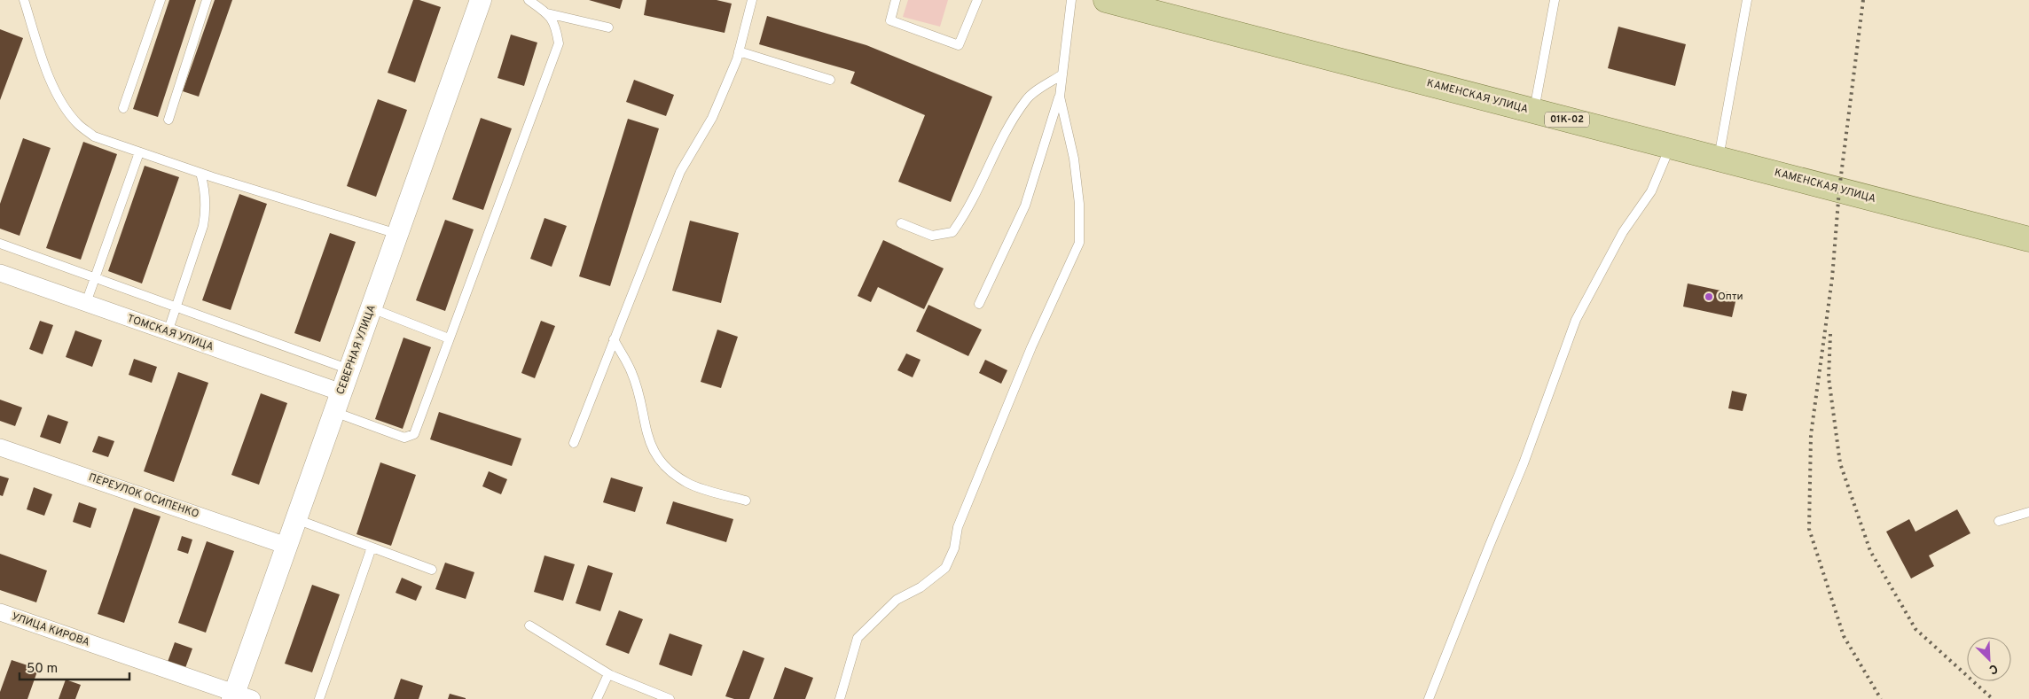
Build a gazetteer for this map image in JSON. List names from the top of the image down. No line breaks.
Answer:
{"streets":{"main road":["КАМЕНСКАЯ УЛИЦА","01К-02"],"street":["ТОМСКАЯ УЛИЦА","СЕВЕРНАЯ УЛИЦА","ПЕРЕУЛОК ОСИПЕНКО","УЛИЦА КИРОВА"]},"crossings":[["ТОМСКАЯ УЛИЦА","СЕВЕРНАЯ УЛИЦА"],["СЕВЕРНАЯ УЛИЦА","ПЕРЕУЛОК ОСИПЕНКО"],["СЕВЕРНАЯ УЛИЦА","УЛИЦА КИРОВА"]],"places":["Опти"],"scale_bar":"50 m","north":"bottom right"}
